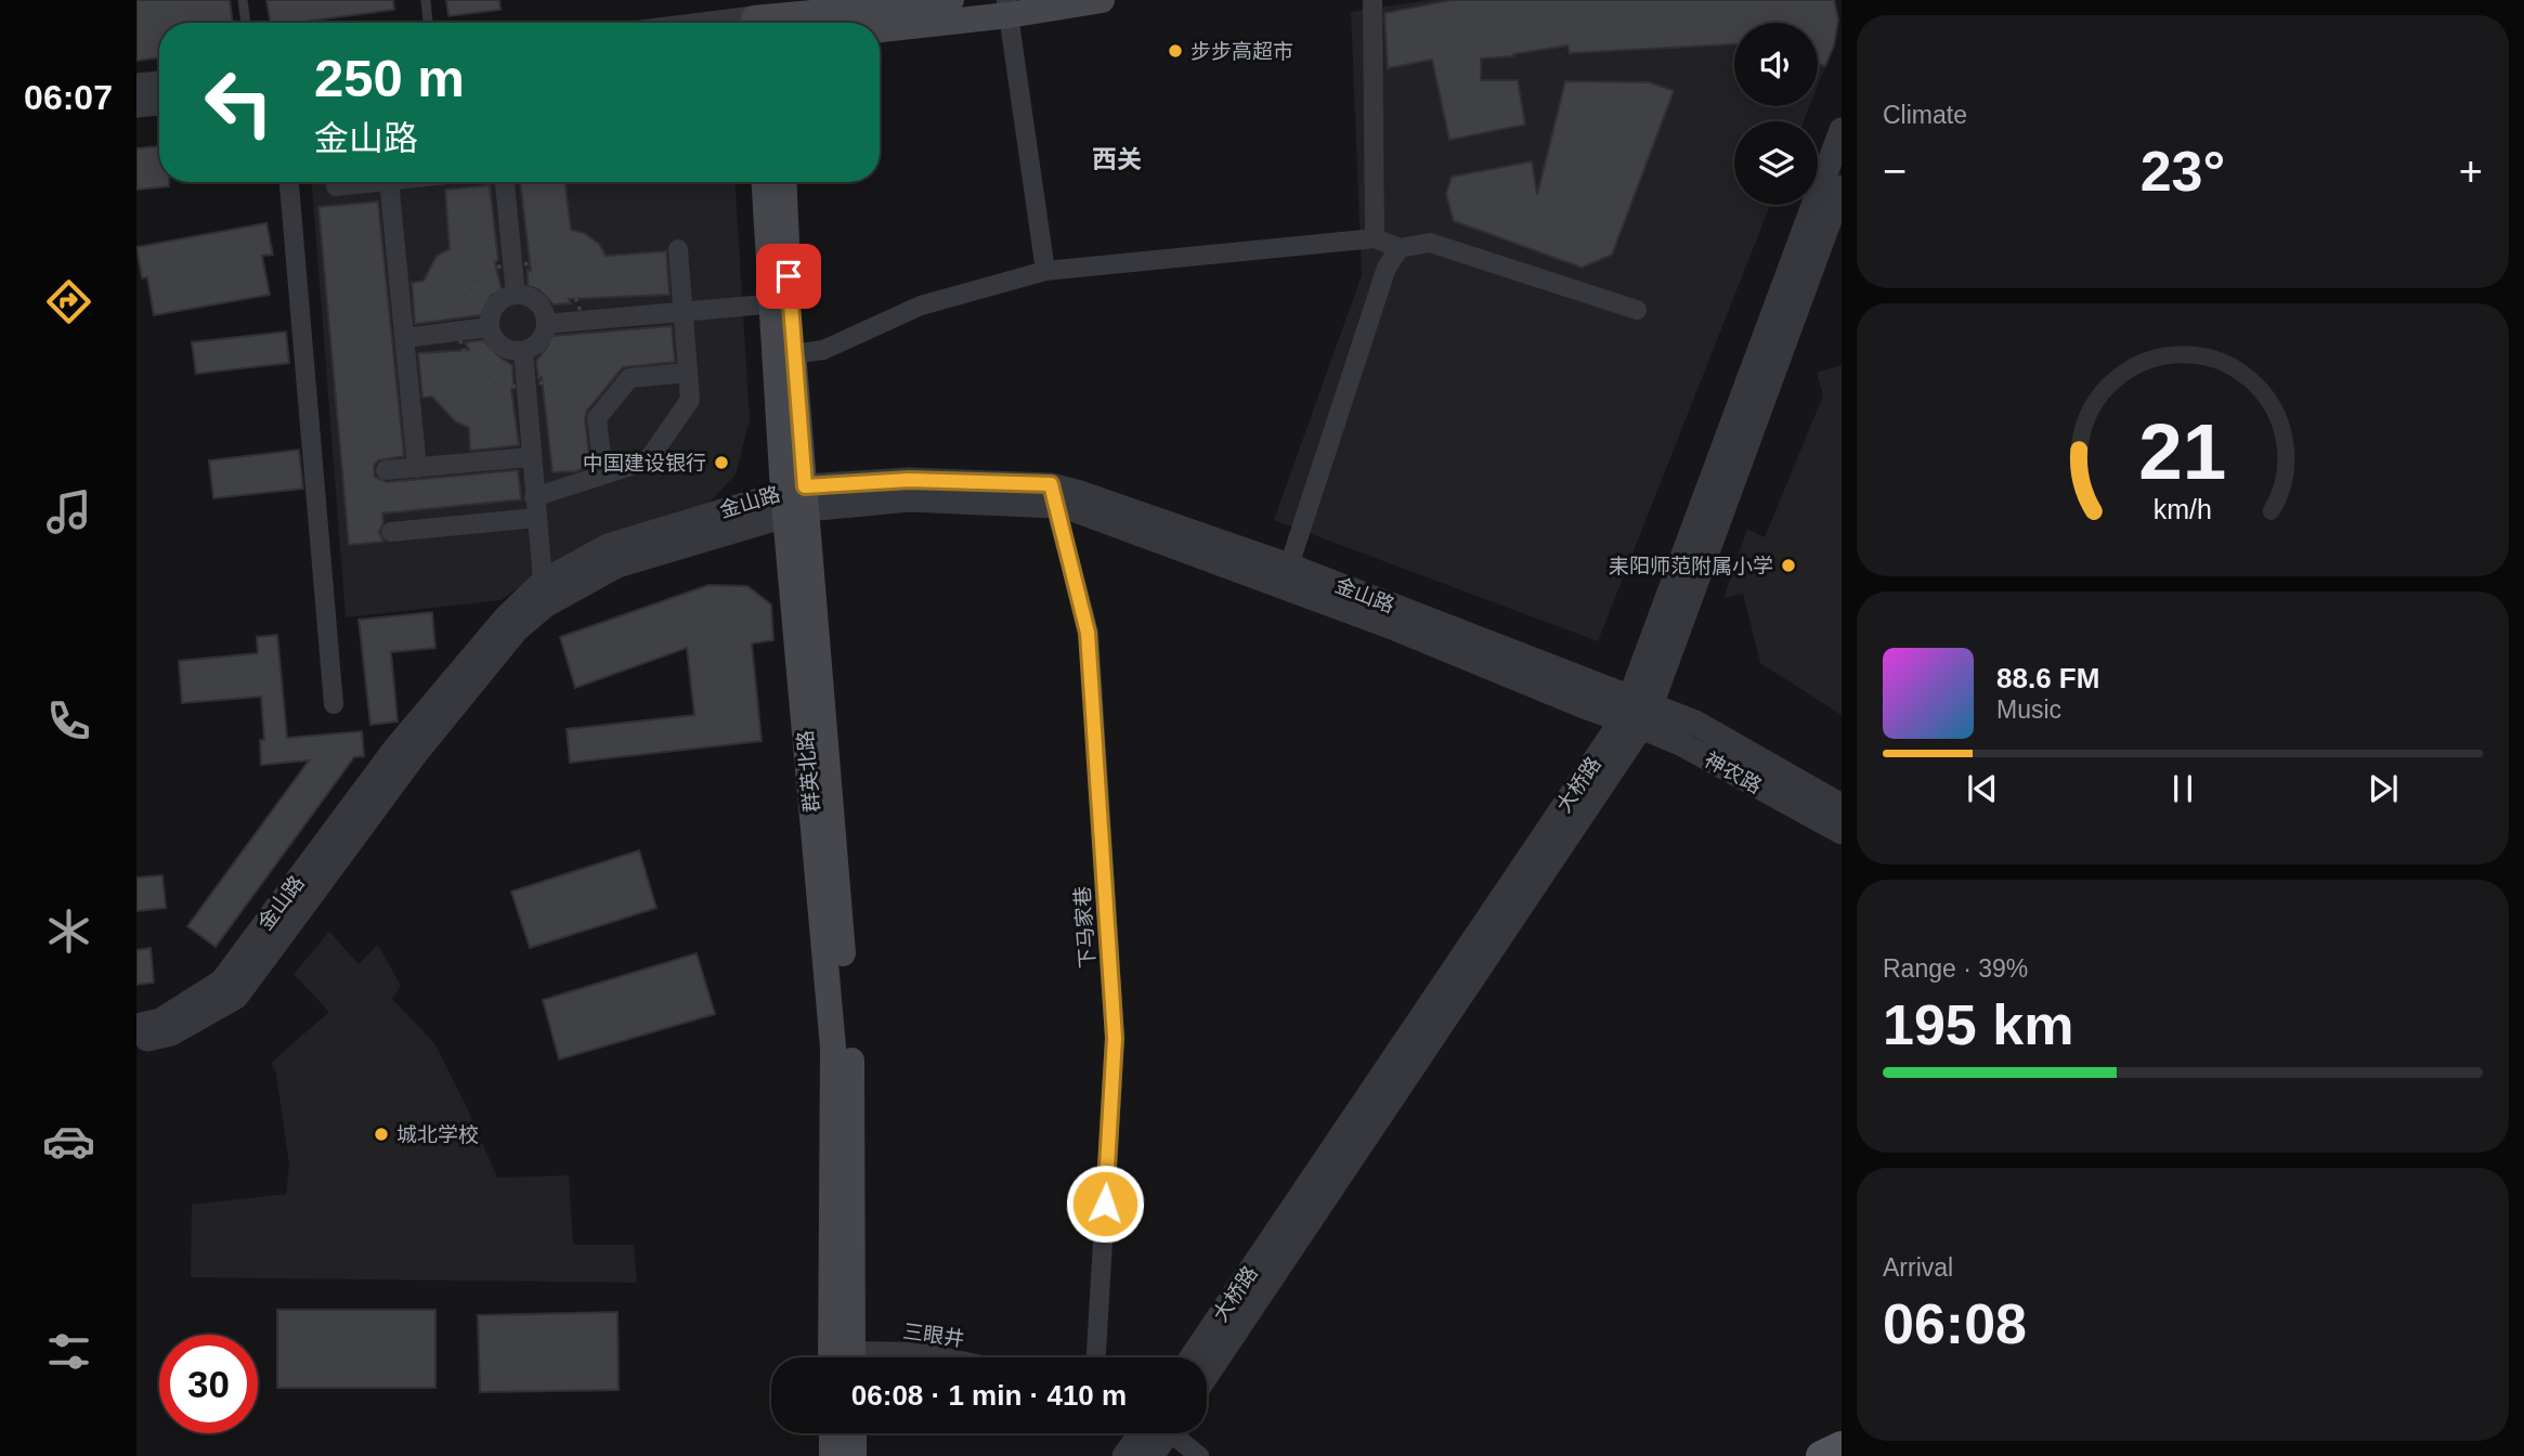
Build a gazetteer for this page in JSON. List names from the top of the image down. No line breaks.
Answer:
{"streets":{"main road":["群英北路"],"street":["金山路","神农路","大桥路","下马家巷","三眼井"]},"crossings":[["金山路","群英北路"],["金山路","神农路"],["金山路","大桥路"],["金山路","下马家巷"],["神农路","大桥路"]],"districts":["西关"],"places":["步步高超市","中国建设银行","耒阳师范附属小学","城北学校"],"page":{"tabs":"06:07","tile":["Climate",["Range · 39%","195 km"],["Arrival","06:08"]],"turn":["250 m","金山路"],"heat":["−","23°","+"],"song":["88.6 FM","Music"],"limit":"30","trip":"06:08 · 1 min · 410 m","gauge":["21","km/h"]}}
